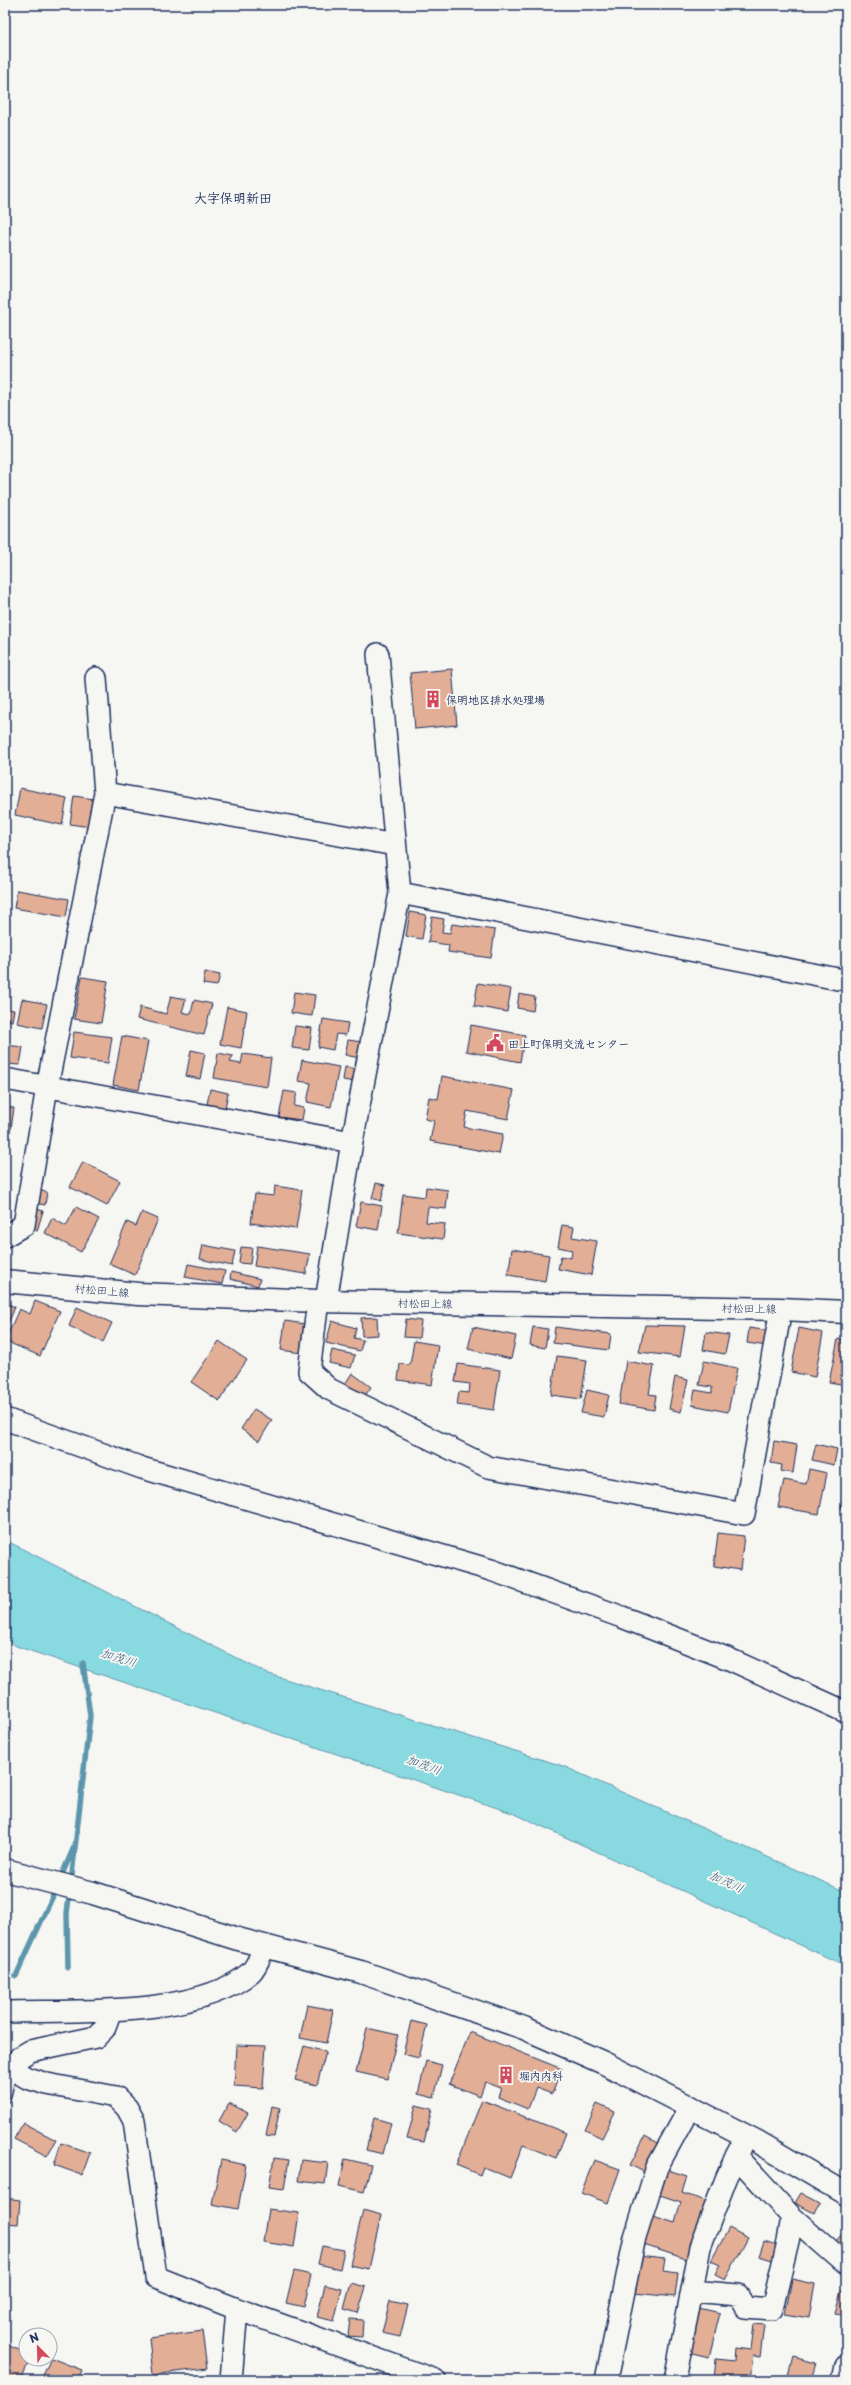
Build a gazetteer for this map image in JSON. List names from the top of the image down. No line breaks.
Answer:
{"streets":{"street":["村松田上線"]},"districts":["大字保明新田"],"water":["加茂川"],"places":{"building":["保明地区排水処理場","堀内内科"],"public building":["田上町保明交流センター"]},"north":"top left"}
